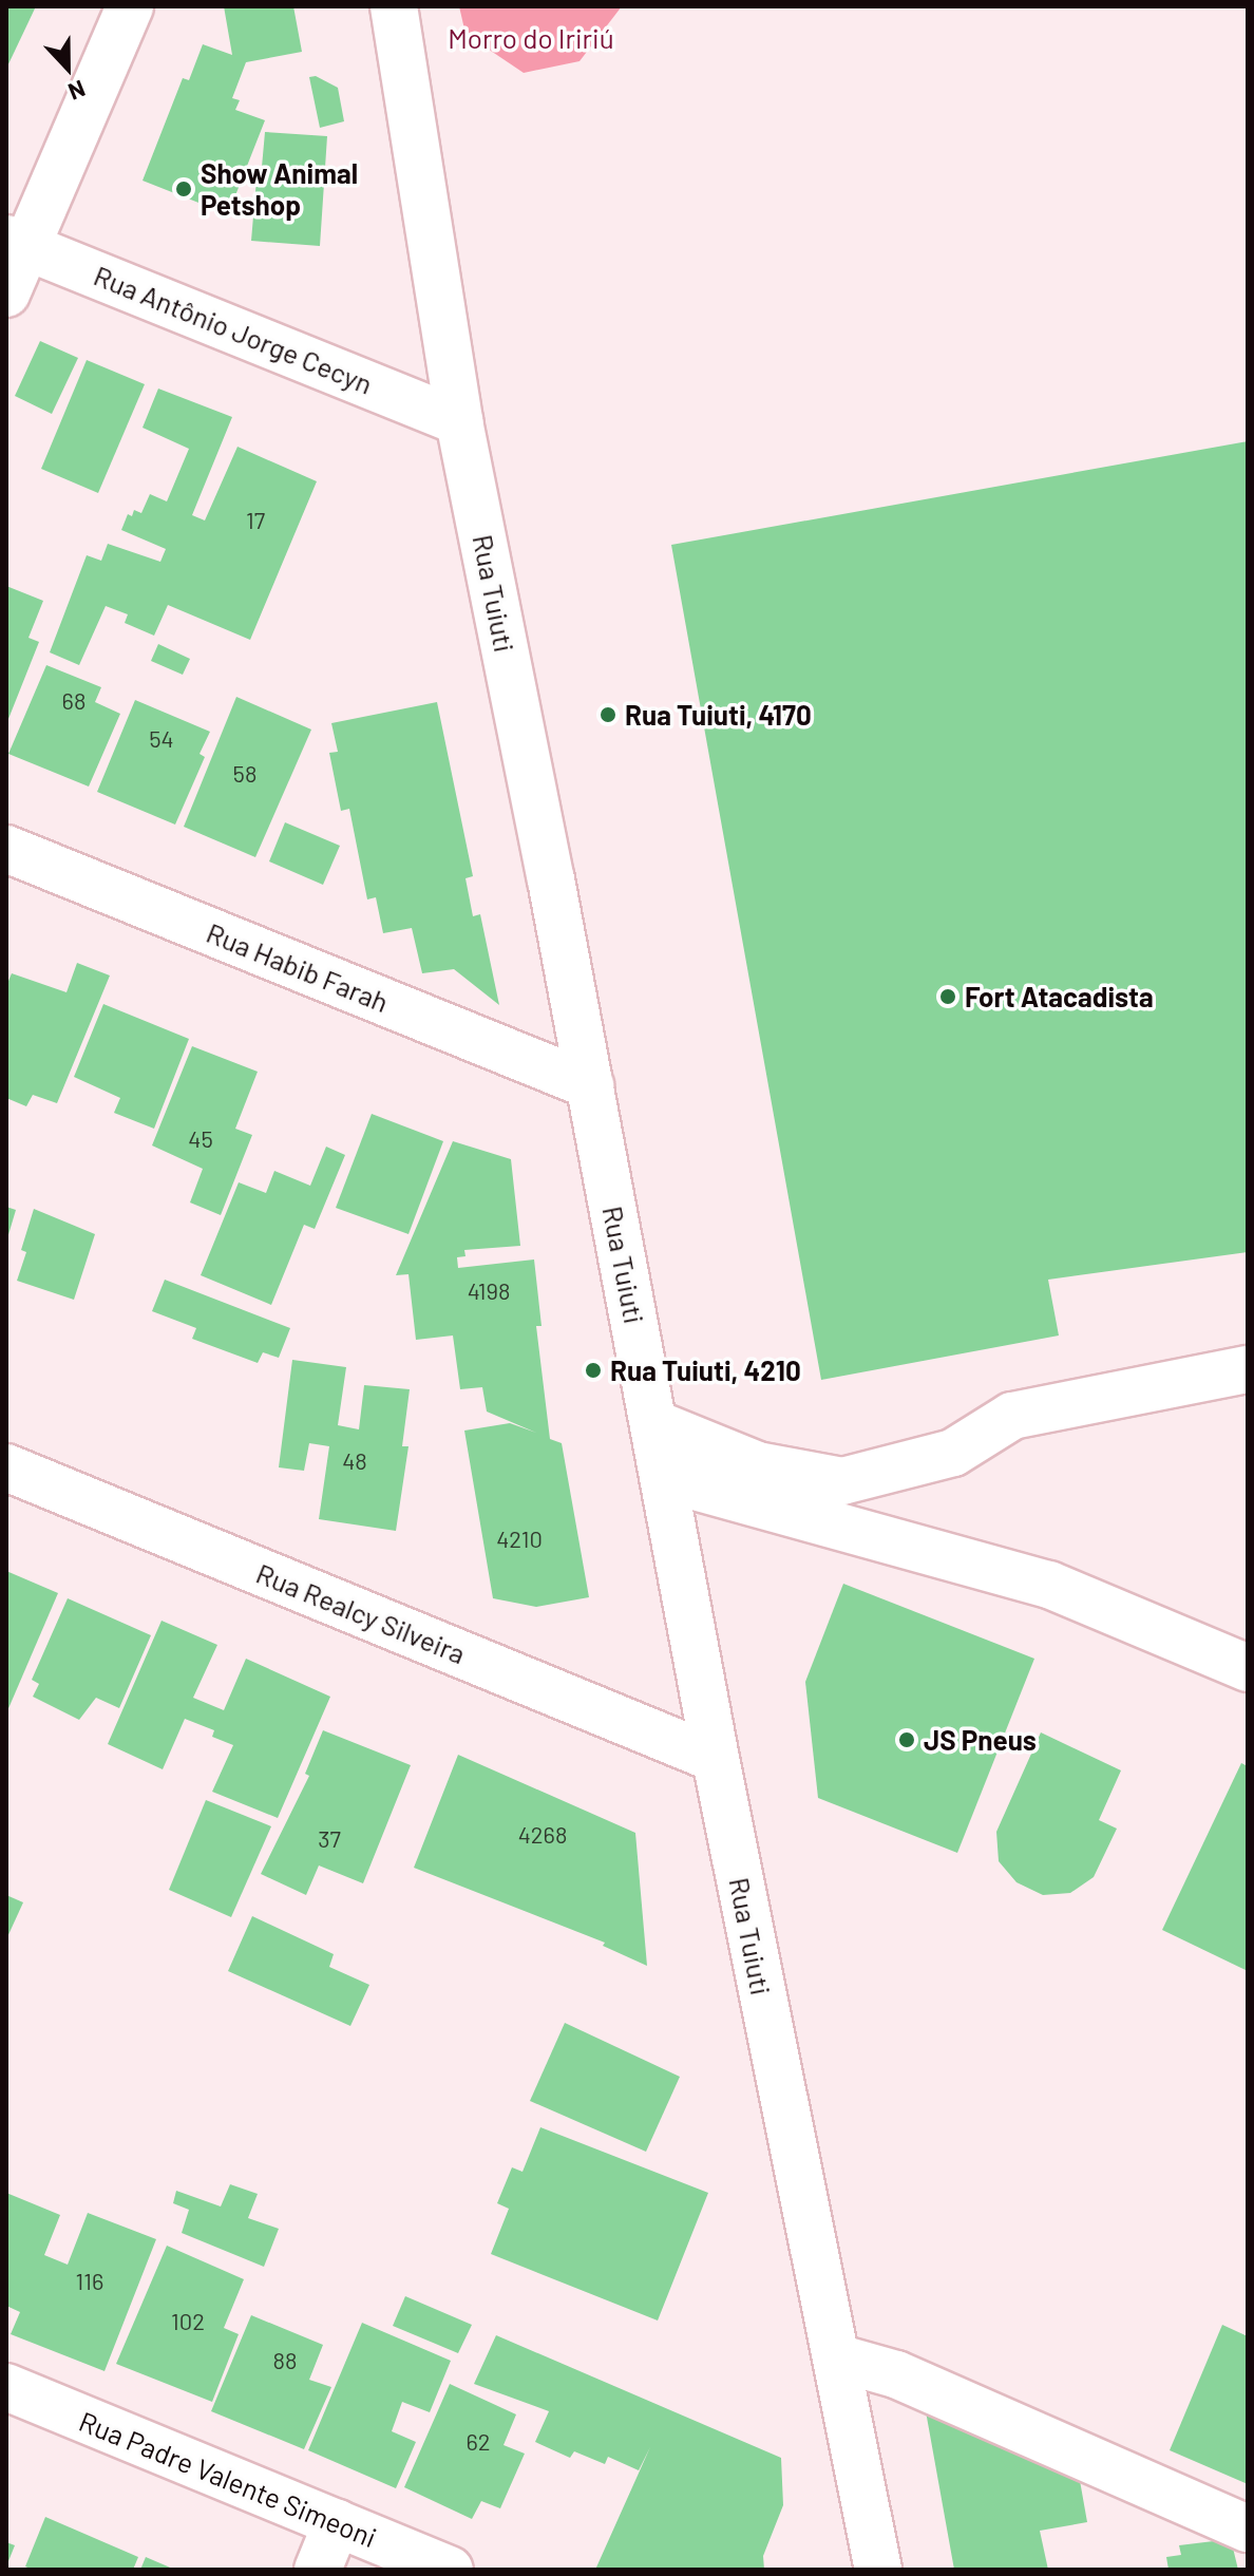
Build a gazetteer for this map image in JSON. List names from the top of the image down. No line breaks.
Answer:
{"streets":{"street":["Rua Antônio Jorge Cecyn","Rua Tuiuti","Rua Habib Farah","Rua Realcy Silveira","Rua Padre Valente Simeoni"]},"crossings":[["Rua Antônio Jorge Cecyn","Rua Tuiuti"],["Rua Tuiuti","Rua Habib Farah"],["Rua Tuiuti","Rua Realcy Silveira"]],"parks":["Morro do Iririú"],"places":["Show Animal Petshop","Rua Tuiuti, 4170","Fort Atacadista","Rua Tuiuti, 4210","JS Pneus"],"house_numbers":["17","68","54","58","45","4198","48","4210","4268","37","116","102","88","62"],"north":"bottom"}
